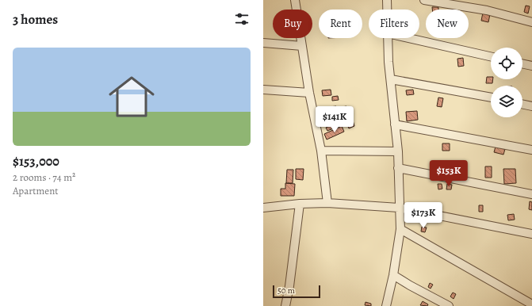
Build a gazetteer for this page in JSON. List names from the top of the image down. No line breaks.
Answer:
{"scale_bar":"50 m","page":{"heading":"3 homes","chip":["Buy","Rent","Filters","New"],"list":[{"name":"$153,000","note":"2 rooms · 74 m² · Apartment"}],"price":["$141K","$153K","$173K"],"scale":"50 m"}}
